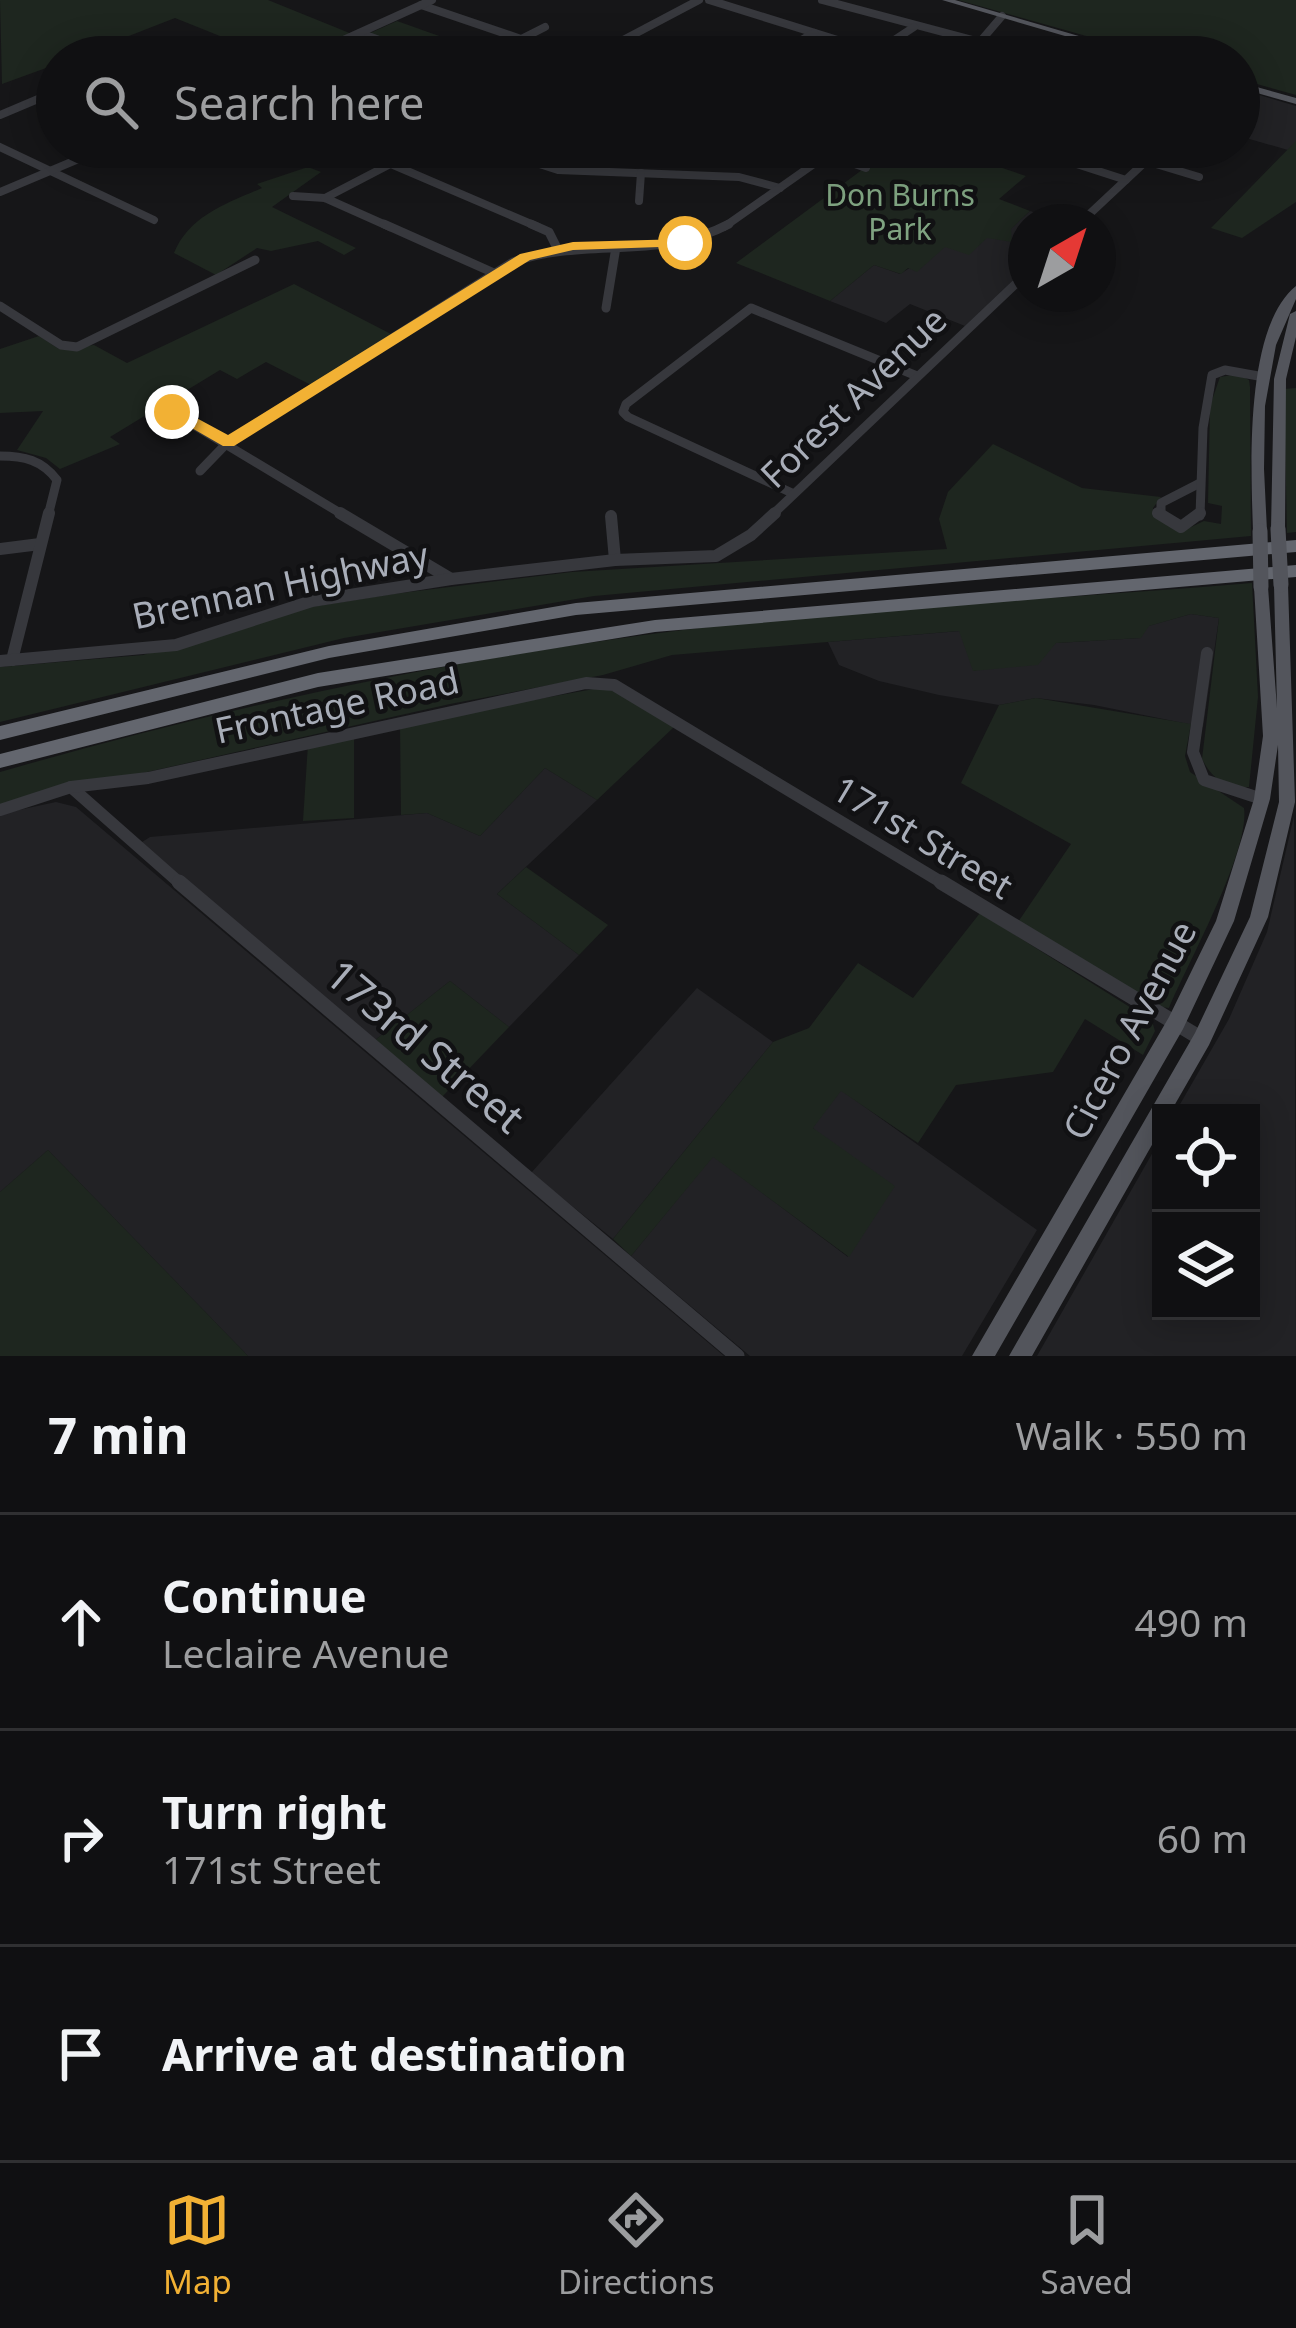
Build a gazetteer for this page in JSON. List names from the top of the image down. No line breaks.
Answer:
{"streets":{"main road":["Cicero Avenue"],"street":["Forest Avenue","Brennan Highway","Frontage Road","171st Street","173rd Street"]},"crossings":[["Forest Avenue","Brennan Highway"],["Frontage Road","171st Street"],["Frontage Road","173rd Street"],["171st Street","Cicero Avenue"]],"parks":["Don Burns Park"],"north":"top right","page":{"search":"Search here","heading":["7 min","Walk · 550 m"],"list":[["Continue","Leclaire Avenue","490 m"],["Turn right","171st Street","60 m"],"Arrive at destination"],"nav":["Map","Directions","Saved"]}}
